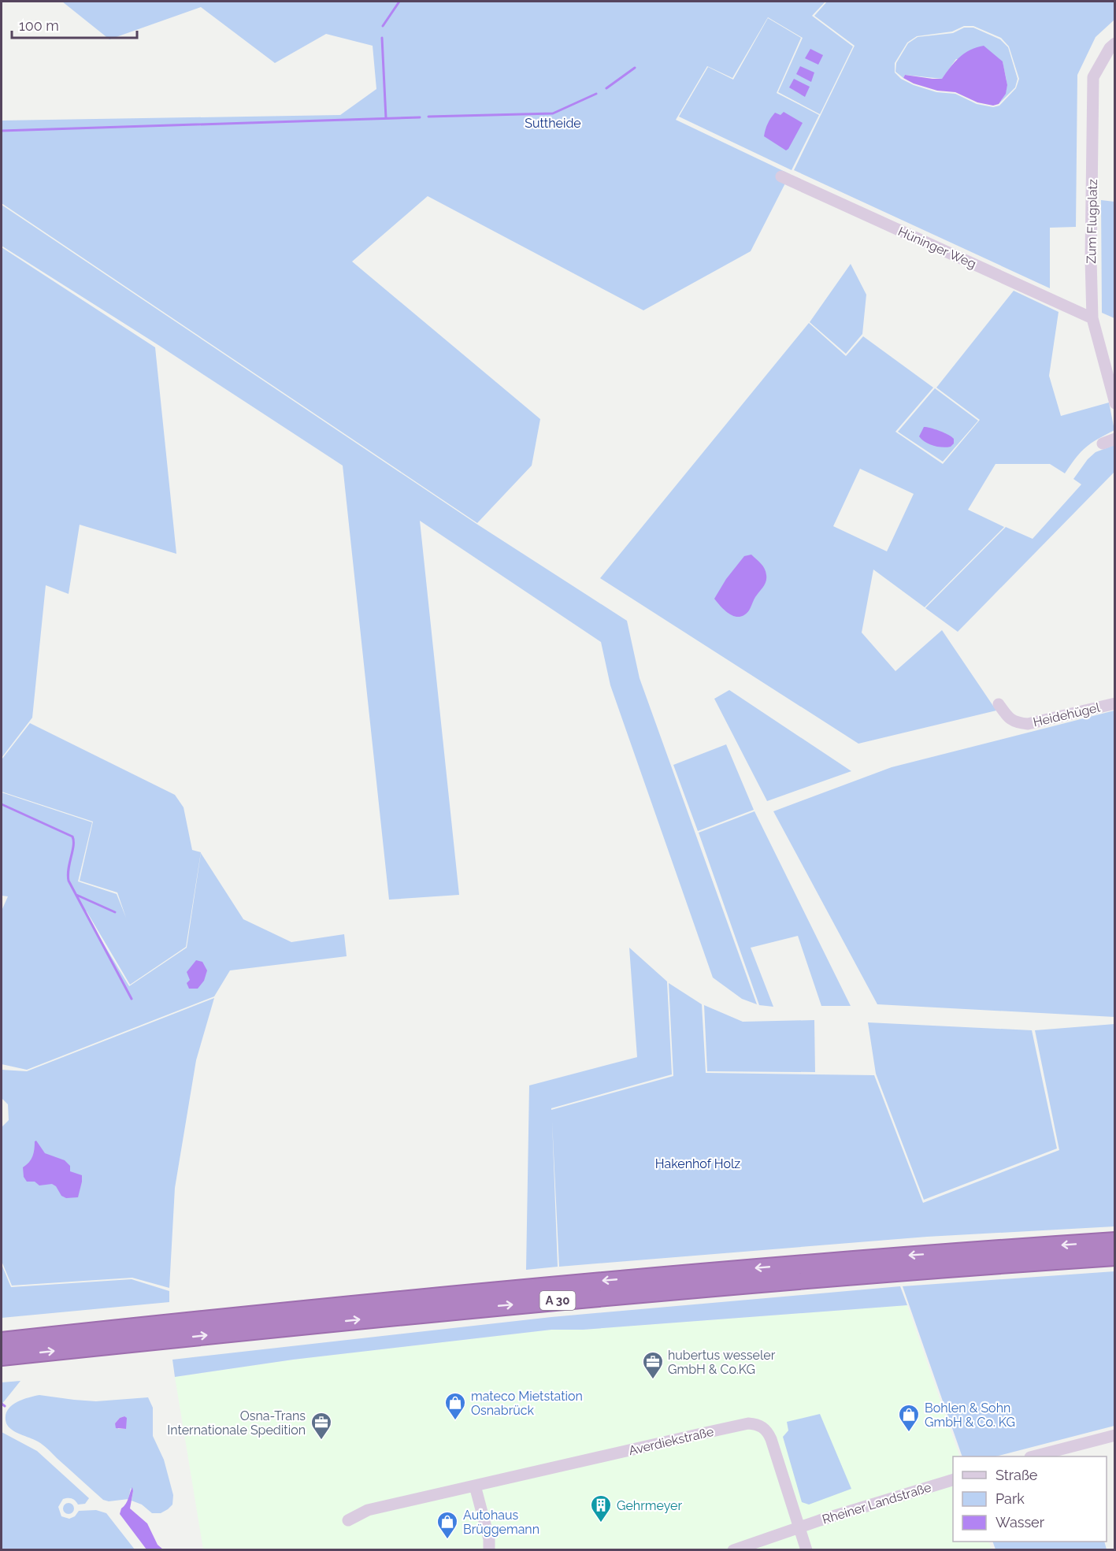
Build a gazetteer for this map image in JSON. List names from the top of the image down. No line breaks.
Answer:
{"streets":{"highway":["A 30"],"street":["Zum Flugplatz","Hüninger Weg","Heidehügel","Averdiekstraße","Rheiner Landstraße"]},"crossings":[["Zum Flugplatz","Hüninger Weg"],["Averdiekstraße","Rheiner Landstraße"]],"parks":["Suttheide","Hakenhof Holz"],"places":{"office":["hubertus wesseler GmbH & Co.KG","Osna-Trans Internationale Spedition"],"shop":["mateco Mietstation Osnabrück","Bohlen & Sohn GmbH & Co. KG","Autohaus Brüggemann"],"building":["Gehrmeyer"]},"legend":["Straße","Park","Wasser"],"scale_bar":"100 m"}
